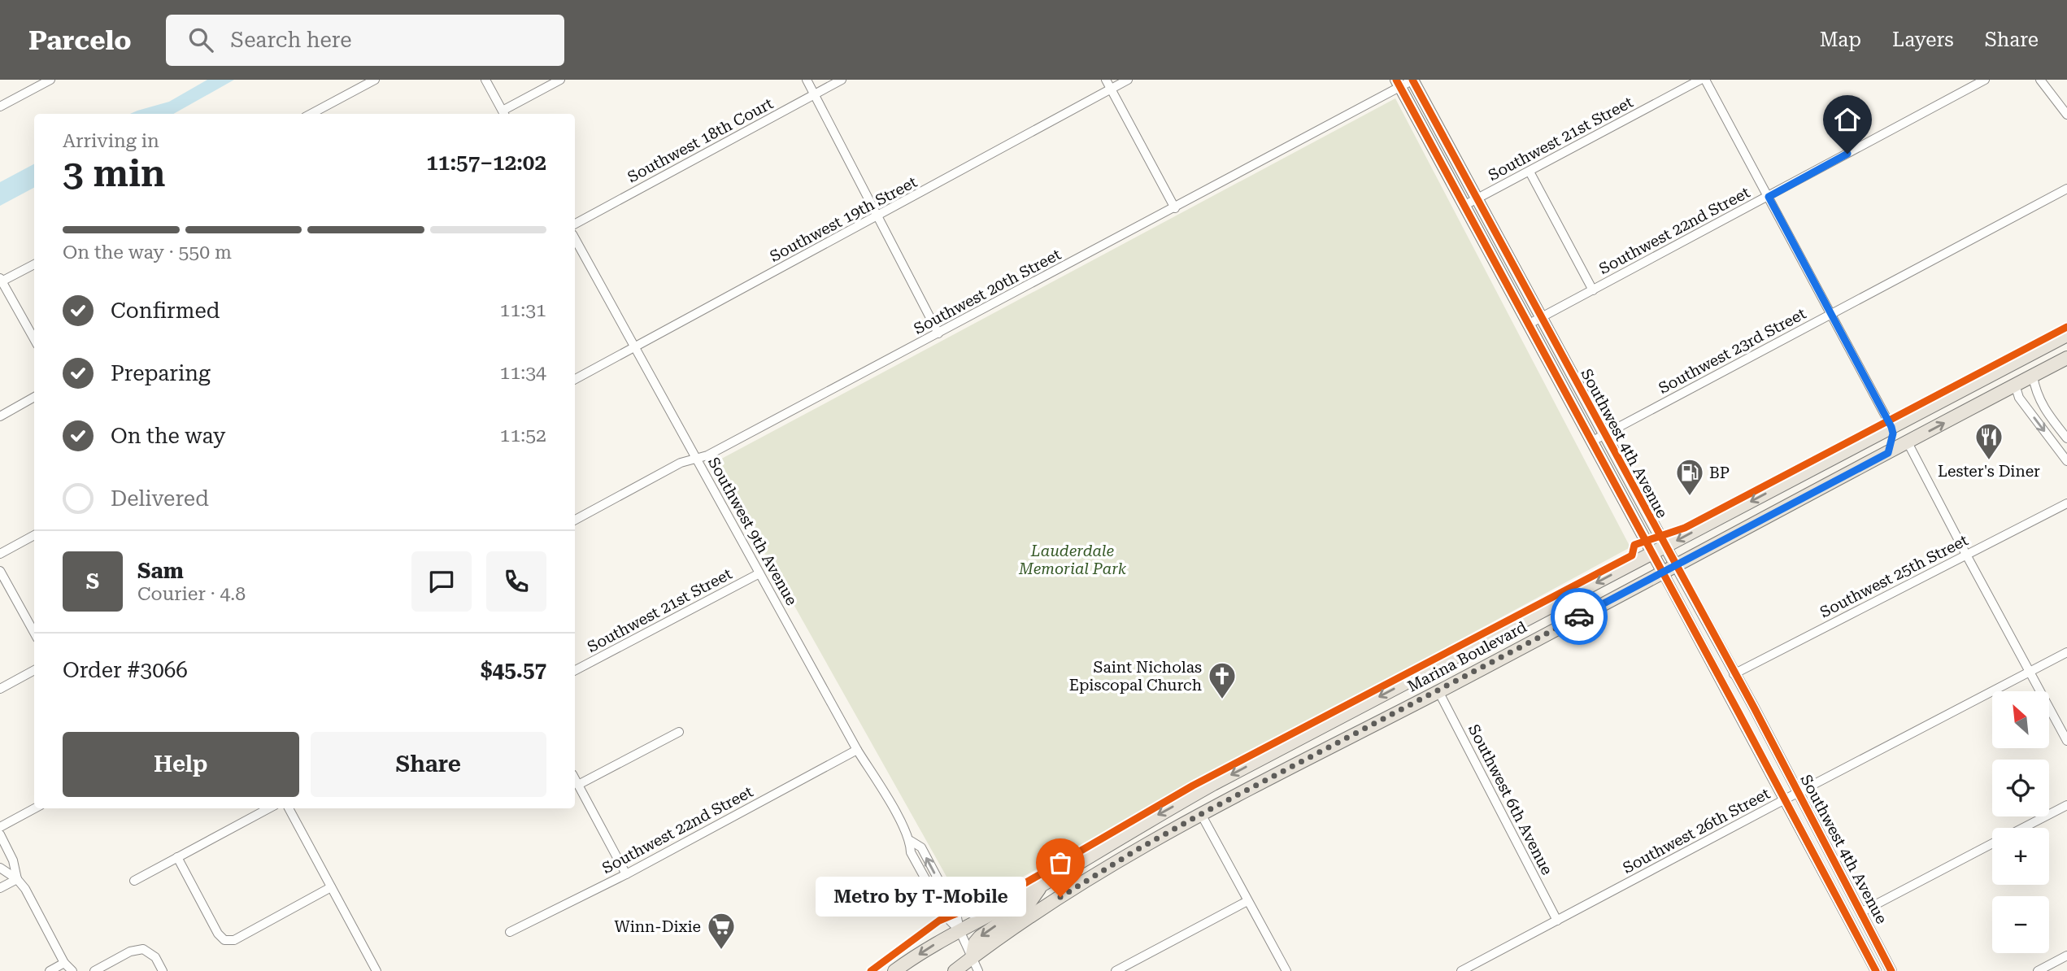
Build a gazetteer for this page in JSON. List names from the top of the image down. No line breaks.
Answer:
{"streets":{"main road":["Southwest 4th Avenue","Marina Boulevard"],"street":["Southwest 21st Street","Southwest 18th Court","Southwest 19th Street","Southwest 22nd Street","Southwest 20th Street","Southwest 23rd Street","Southwest 9th Avenue","Southwest 25th Street","Southwest 6th Avenue","Southwest 26th Street"]},"crossings":[["Southwest 21st Street","Southwest 4th Avenue"],["Southwest 21st Street","Southwest 9th Avenue"],["Southwest 19th Street","Southwest 9th Avenue"],["Southwest 22nd Street","Southwest 4th Avenue"],["Southwest 22nd Street","Southwest 9th Avenue"],["Southwest 20th Street","Southwest 4th Avenue"],["Southwest 20th Street","Southwest 9th Avenue"],["Southwest 23rd Street","Southwest 4th Avenue"],["Southwest 4th Avenue","Southwest 25th Street"],["Southwest 4th Avenue","Marina Boulevard"],["Southwest 4th Avenue","Southwest 26th Street"],["Southwest 9th Avenue","Marina Boulevard"],["Marina Boulevard","Southwest 6th Avenue"],["Southwest 6th Avenue","Southwest 26th Street"]],"parks":["Lauderdale Memorial Park"],"places":{"restaurant":["Lester's Diner"],"fuel station":["BP"],"church":["Saint Nicholas Episcopal Church"],"other":["Metro by T-Mobile"],"supermarket":["Winn-Dixie"]},"north":"top left","page":{"header":"Parcelo","search":"Search here","nav":["Map","Layers","Share"],"heading":["3 min","Arriving in","11:57–12:02"],"panel":["Sam","Courier · 4.8","Order #3066","$45.57"],"bar":"On the way · 550 m","list":[["Confirmed","11:31"],["Preparing","11:34"],["On the way","11:52"],"Delivered"],"round":"S","map_buttons":["+","−"],"buttons":["Help","Share"],"bubble":"Metro by T-Mobile"}}
